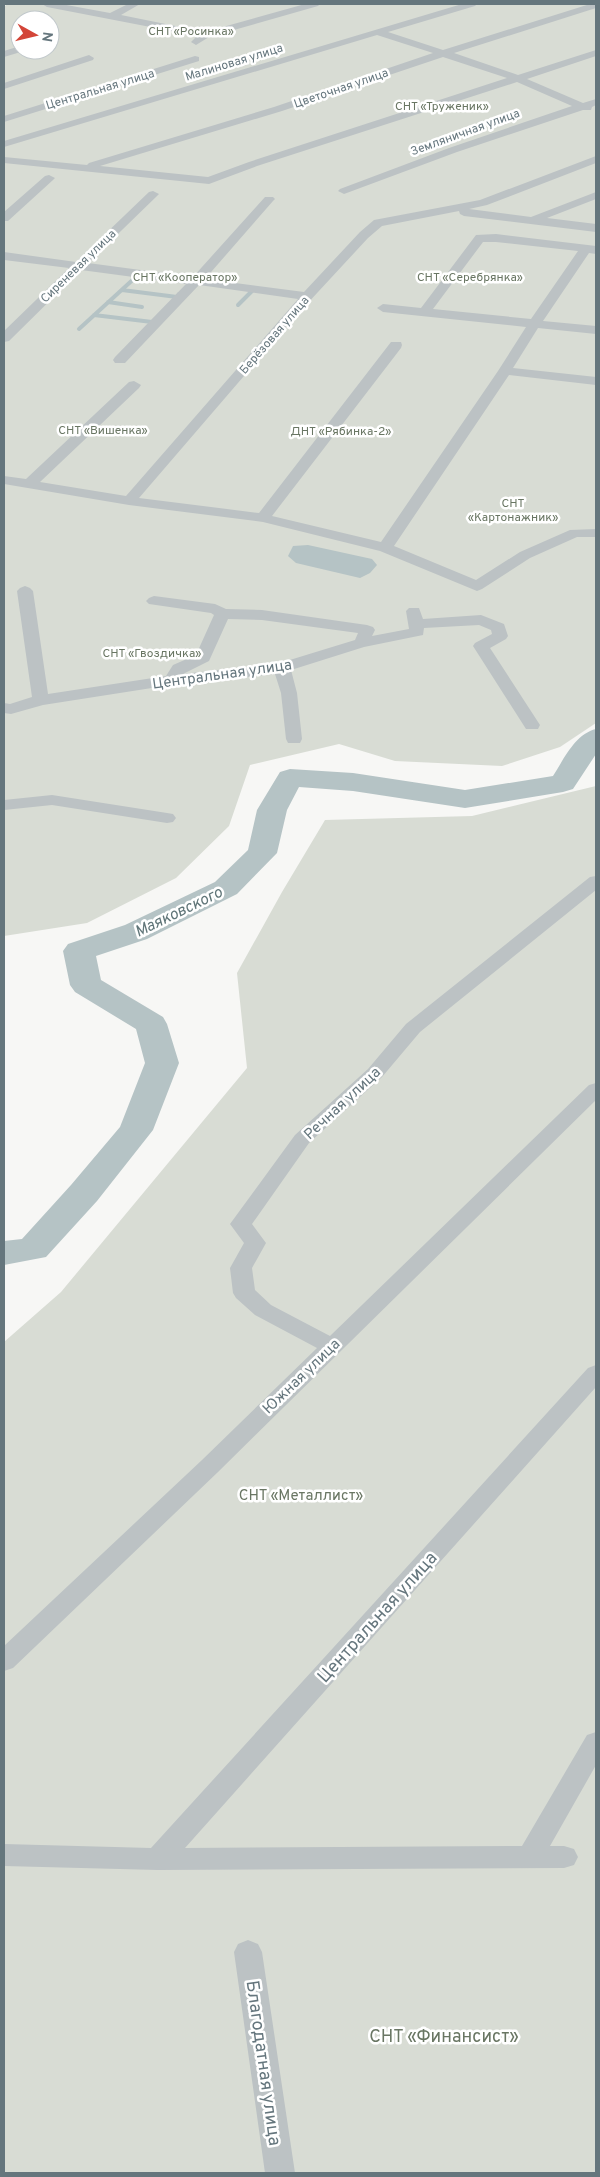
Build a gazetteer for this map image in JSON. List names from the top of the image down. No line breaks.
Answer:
{"streets":{"street":["Малиновая улица","Цветочная улица","Центральная улица","Земляничная улица","Сиреневая улица","Берёзовая улица","Речная улица","Южная улица","Благодатная улица"]},"crossings":[["Речная улица","Южная улица"]],"water":["Маяковского"],"parks":["СНТ «Росинка»","СНТ «Труженик»","СНТ «Кооператор»","СНТ «Серебрянка»","СНТ «Вишенка»","ДНТ «Рябинка-2»","СНТ «Картонажник»","СНТ «Гвоздичка»","СНТ «Металлист»","СНТ «Финансист»"],"north":"right"}
